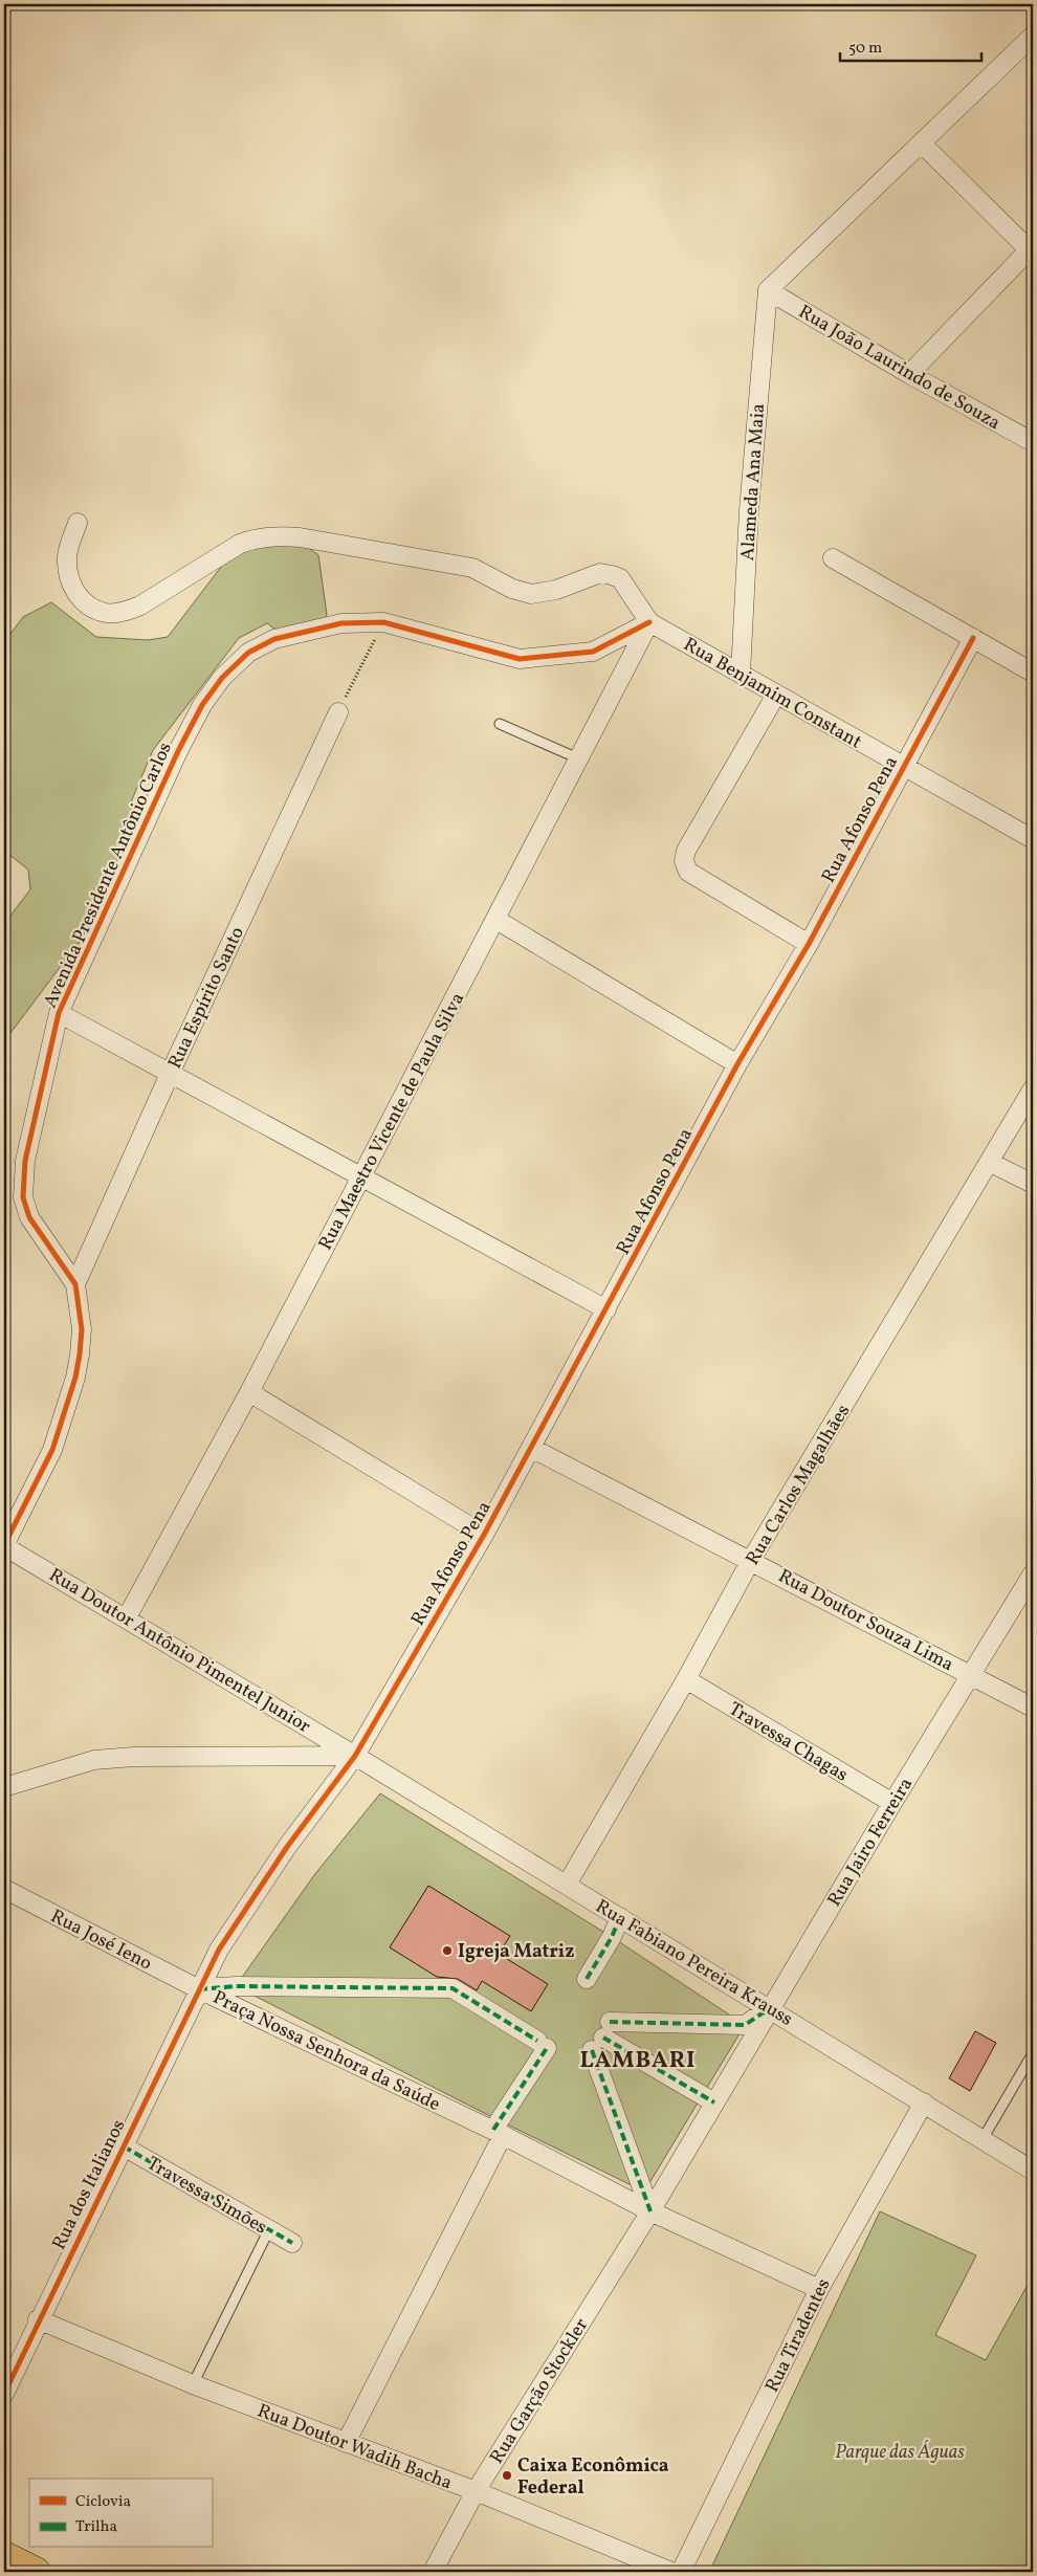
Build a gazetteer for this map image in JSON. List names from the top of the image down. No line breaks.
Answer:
{"streets":{"street":["Rua João Laurindo de Souza","Alameda Ana Maia","Rua Benjamim Constant","Rua Afonso Pena","Avenida Presidente Antônio Carlos","Rua Espírito Santo","Rua Maestro Vicente de Paula Silva","Rua Carlos Magalhães","Rua Doutor Souza Lima","Rua Doutor Antônio Pimentel Junior","Travessa Chagas","Rua Jairo Ferreira","Rua José Ieno","Rua Fabiano Pereira Krauss","Praça Nossa Senhora da Saúde","Rua dos Italianos","Travessa Simões","Rua Tiradentes","Rua Garção Stockler","Rua Doutor Wadih Bacha"]},"crossings":[["Rua João Laurindo de Souza","Alameda Ana Maia"],["Alameda Ana Maia","Rua Benjamim Constant"],["Rua Benjamim Constant","Rua Afonso Pena"],["Rua Benjamim Constant","Avenida Presidente Antônio Carlos"],["Rua Benjamim Constant","Rua Maestro Vicente de Paula Silva"],["Rua Afonso Pena","Rua Doutor Souza Lima"],["Rua Afonso Pena","Rua Doutor Antônio Pimentel Junior"],["Rua Afonso Pena","Rua Fabiano Pereira Krauss"],["Rua Afonso Pena","Praça Nossa Senhora da Saúde"],["Avenida Presidente Antônio Carlos","Rua Espírito Santo"],["Avenida Presidente Antônio Carlos","Rua Maestro Vicente de Paula Silva"],["Avenida Presidente Antônio Carlos","Rua Doutor Antônio Pimentel Junior"],["Rua Maestro Vicente de Paula Silva","Rua Doutor Antônio Pimentel Junior"],["Rua Carlos Magalhães","Rua Doutor Souza Lima"],["Rua Carlos Magalhães","Travessa Chagas"],["Rua Carlos Magalhães","Rua Fabiano Pereira Krauss"],["Rua Doutor Souza Lima","Rua Jairo Ferreira"],["Rua Doutor Antônio Pimentel Junior","Rua Fabiano Pereira Krauss"],["Rua Doutor Antônio Pimentel Junior","Praça Nossa Senhora da Saúde"],["Travessa Chagas","Rua Jairo Ferreira"],["Rua Jairo Ferreira","Rua Fabiano Pereira Krauss"],["Rua José Ieno","Praça Nossa Senhora da Saúde"],["Rua José Ieno","Rua dos Italianos"],["Rua Fabiano Pereira Krauss","Praça Nossa Senhora da Saúde"],["Rua Fabiano Pereira Krauss","Rua Tiradentes"],["Praça Nossa Senhora da Saúde","Rua dos Italianos"],["Praça Nossa Senhora da Saúde","Rua Tiradentes"],["Praça Nossa Senhora da Saúde","Rua Garção Stockler"],["Rua dos Italianos","Travessa Simões"],["Rua dos Italianos","Rua Doutor Wadih Bacha"],["Rua Garção Stockler","Rua Doutor Wadih Bacha"]],"districts":["LAMBARI"],"parks":["Parque das Águas"],"places":["Igreja Matriz","Caixa Econômica Federal"],"legend":["Ciclovia","Trilha"],"scale_bar":"50 m"}
